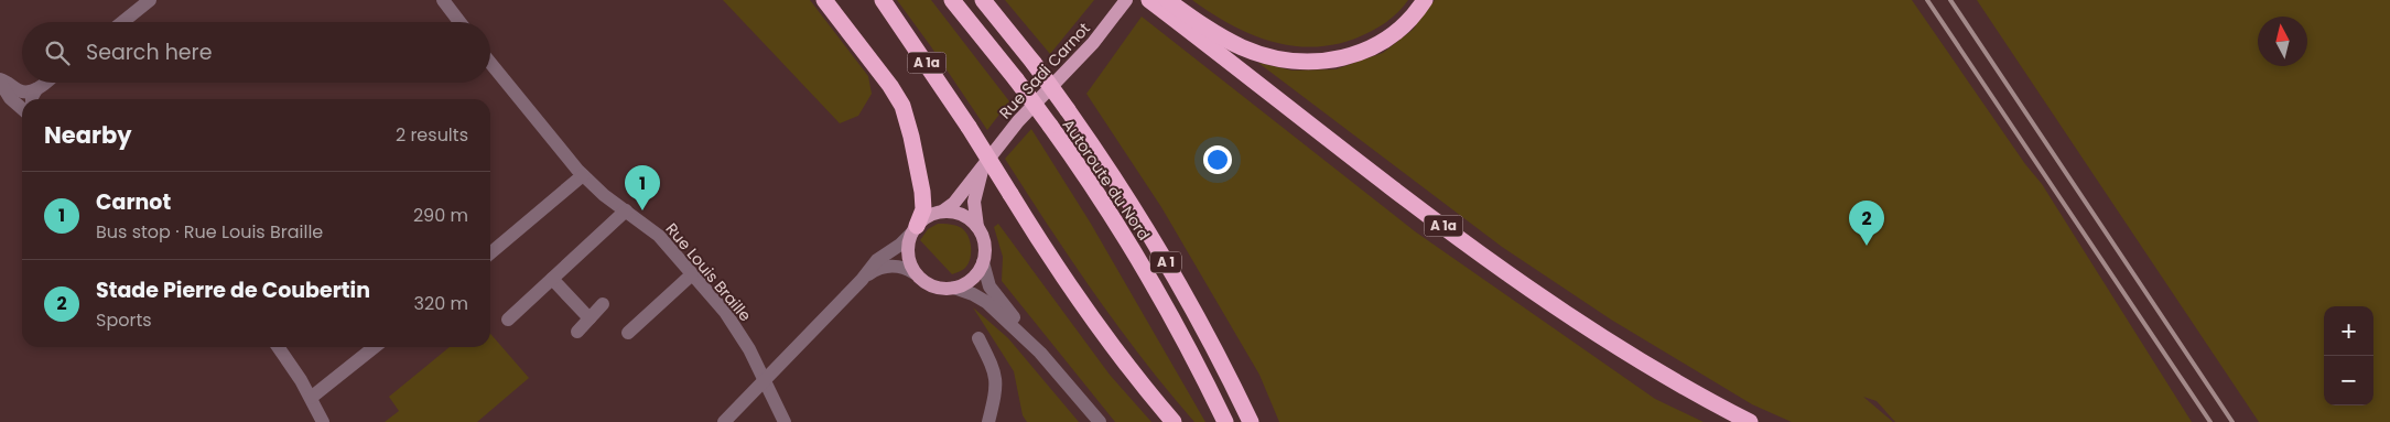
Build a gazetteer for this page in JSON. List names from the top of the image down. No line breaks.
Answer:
{"streets":{"highway":["A 1a","Autoroute du Nord","A 1"],"main road":["Rue Sadi Carnot"],"street":["Rue Louis Braille"]},"north":"top","page":{"search":"Search here","heading":["Nearby","2 results"],"pins":["1","2"],"list":[{"mark":"1","name":"Carnot","note":"Bus stop · Rue Louis Braille","value":"290 m"},{"mark":"2","name":"Stade Pierre de Coubertin","note":"Sports","value":"320 m"}],"map_buttons":["+","−"]}}
